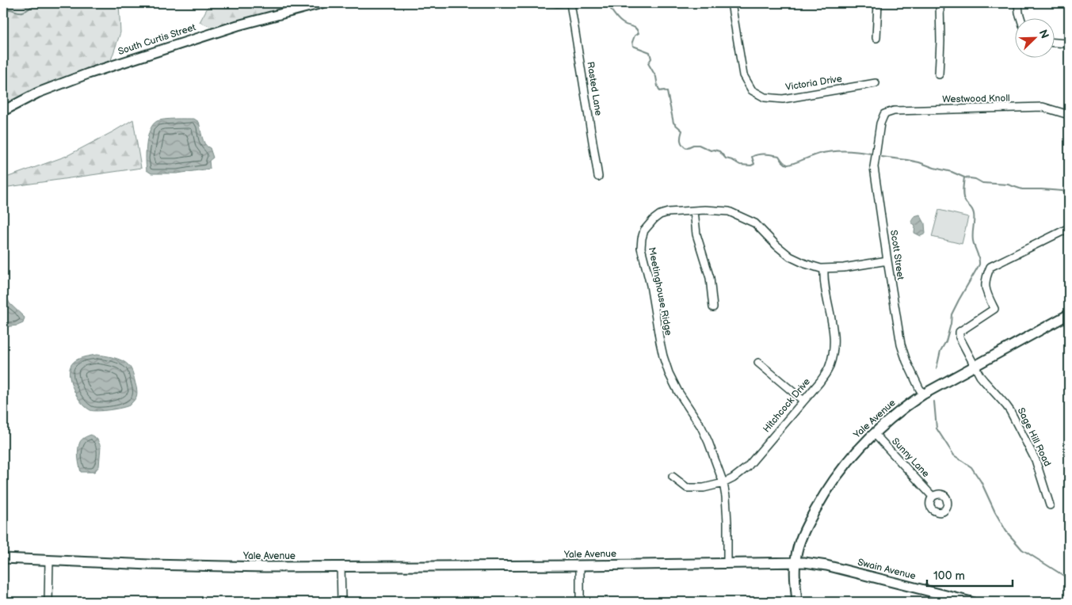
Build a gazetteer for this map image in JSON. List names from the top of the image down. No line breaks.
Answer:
{"streets":{"street":["South Curtis Street","Victoria Drive","Rasted Lane","Westwood Knoll","Scott Street","Meetinghouse Ridge","Hitchcock Drive","Yale Avenue","Sage Hill Road","Sunny Lane","Swain Avenue"]},"crossings":[["Westwood Knoll","Scott Street"],["Scott Street","Meetinghouse Ridge"],["Scott Street","Yale Avenue"],["Meetinghouse Ridge","Hitchcock Drive"],["Meetinghouse Ridge","Yale Avenue"],["Yale Avenue","Sage Hill Road"],["Yale Avenue","Sunny Lane"],["Yale Avenue","Swain Avenue"]],"scale_bar":"100 m","north":"top right"}
